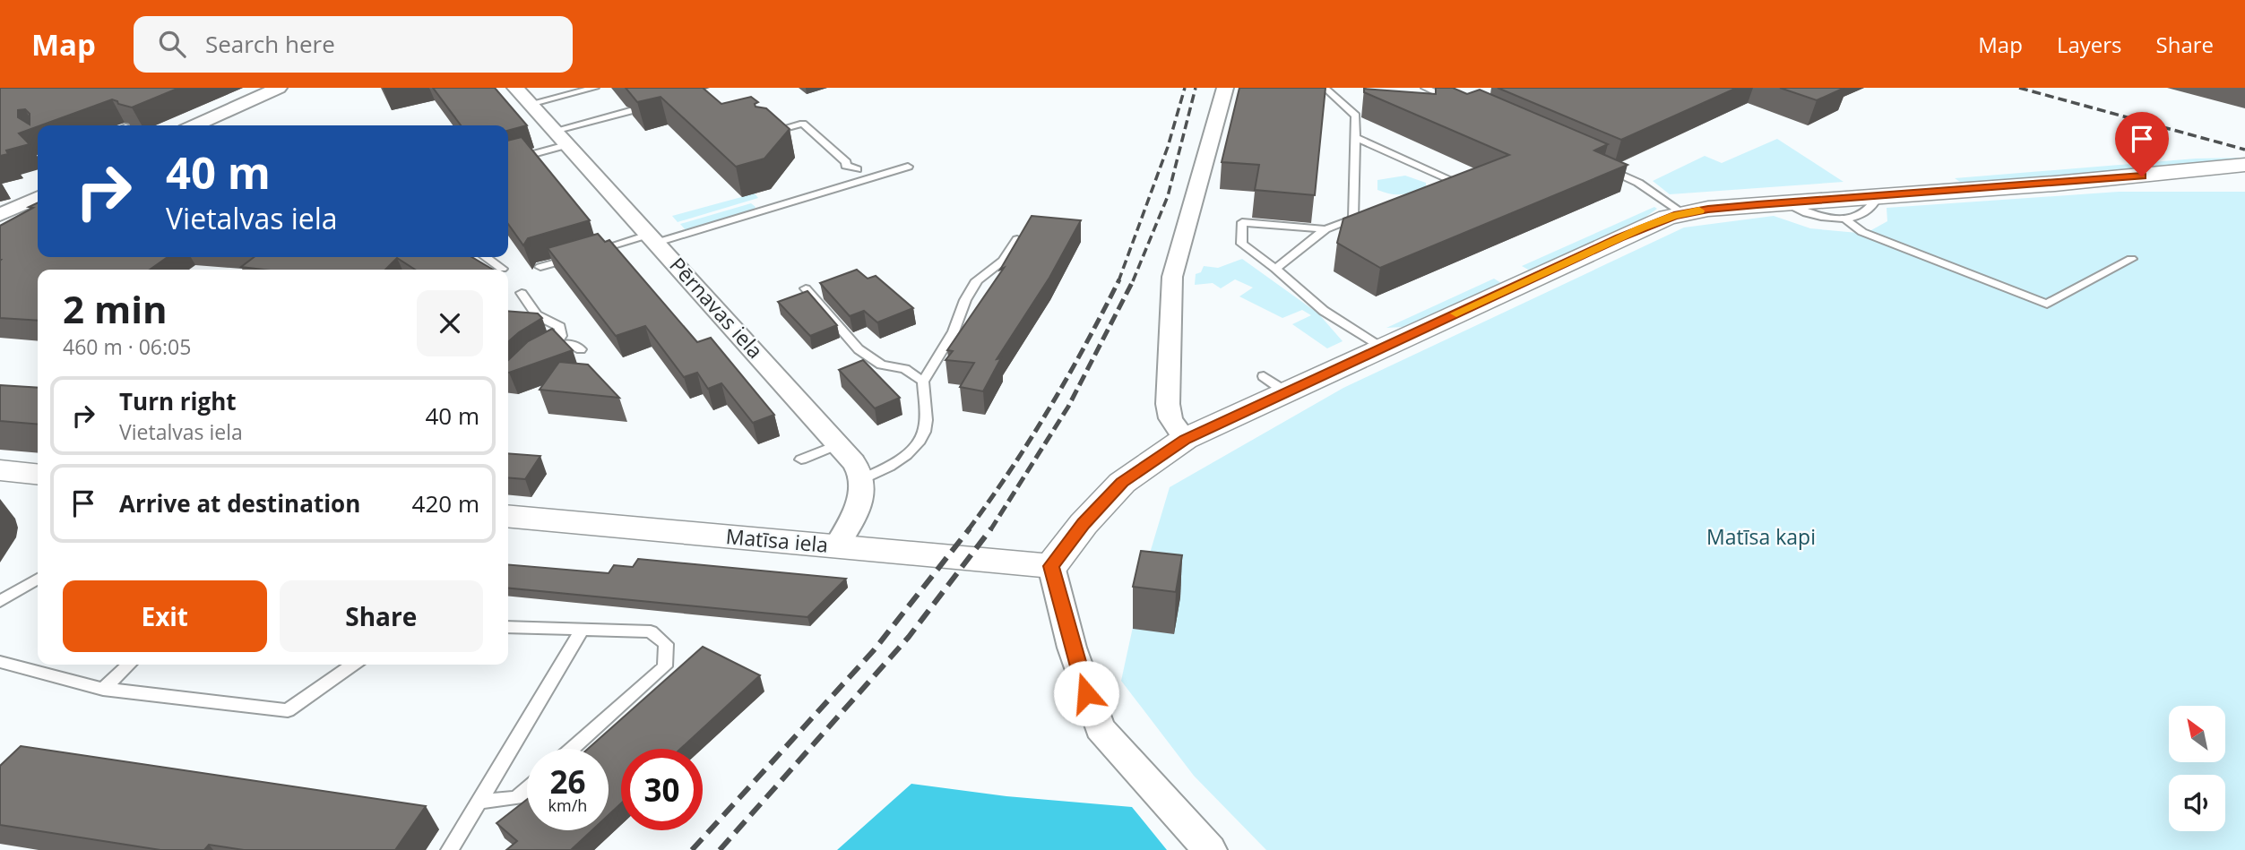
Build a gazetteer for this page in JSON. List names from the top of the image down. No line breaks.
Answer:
{"streets":{"street":["Pērnavas iela","Matīsa iela"]},"parks":["Matīsa kapi"],"north":"top left","page":{"header":"Map","search":"Search here","nav":["Map","Layers","Share"],"turn":["40 m","Vietalvas iela"],"heading":["2 min","460 m · 06:05"],"list":[{"name":"Turn right","note":"Vietalvas iela","value":"40 m"},{"name":"Arrive at destination","value":"420 m"}],"buttons":["Exit","Share"],"speed":"26 km/h","limit":"30"}}
